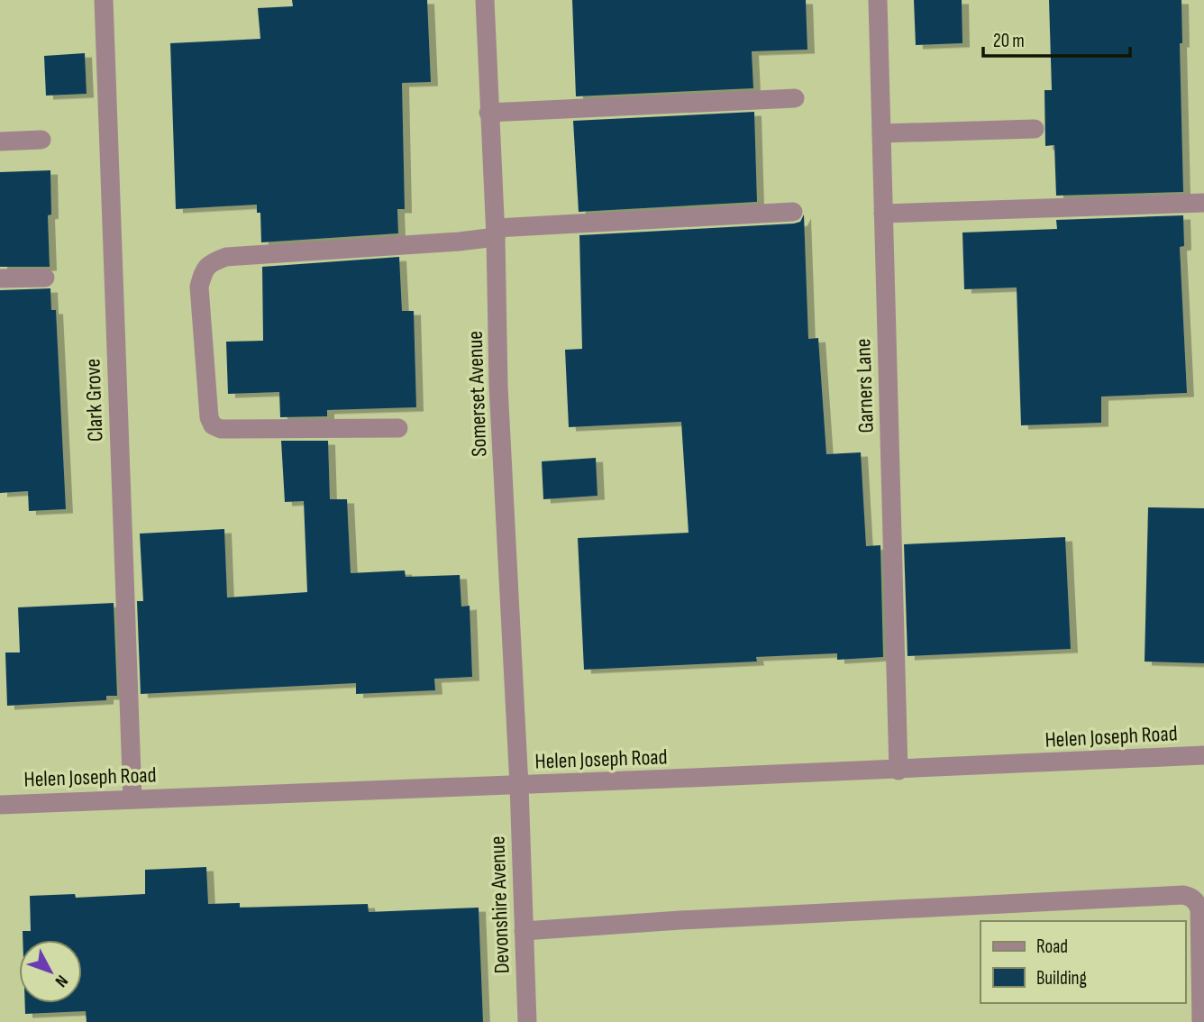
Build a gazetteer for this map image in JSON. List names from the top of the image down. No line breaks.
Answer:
{"streets":{"street":["Garners Lane","Somerset Avenue","Clark Grove","Helen Joseph Road","Devonshire Avenue"]},"crossings":[["Garners Lane","Helen Joseph Road"],["Somerset Avenue","Helen Joseph Road"],["Somerset Avenue","Devonshire Avenue"],["Clark Grove","Helen Joseph Road"],["Helen Joseph Road","Devonshire Avenue"]],"legend":["Road","Building"],"scale_bar":"20 m","north":"bottom right"}
